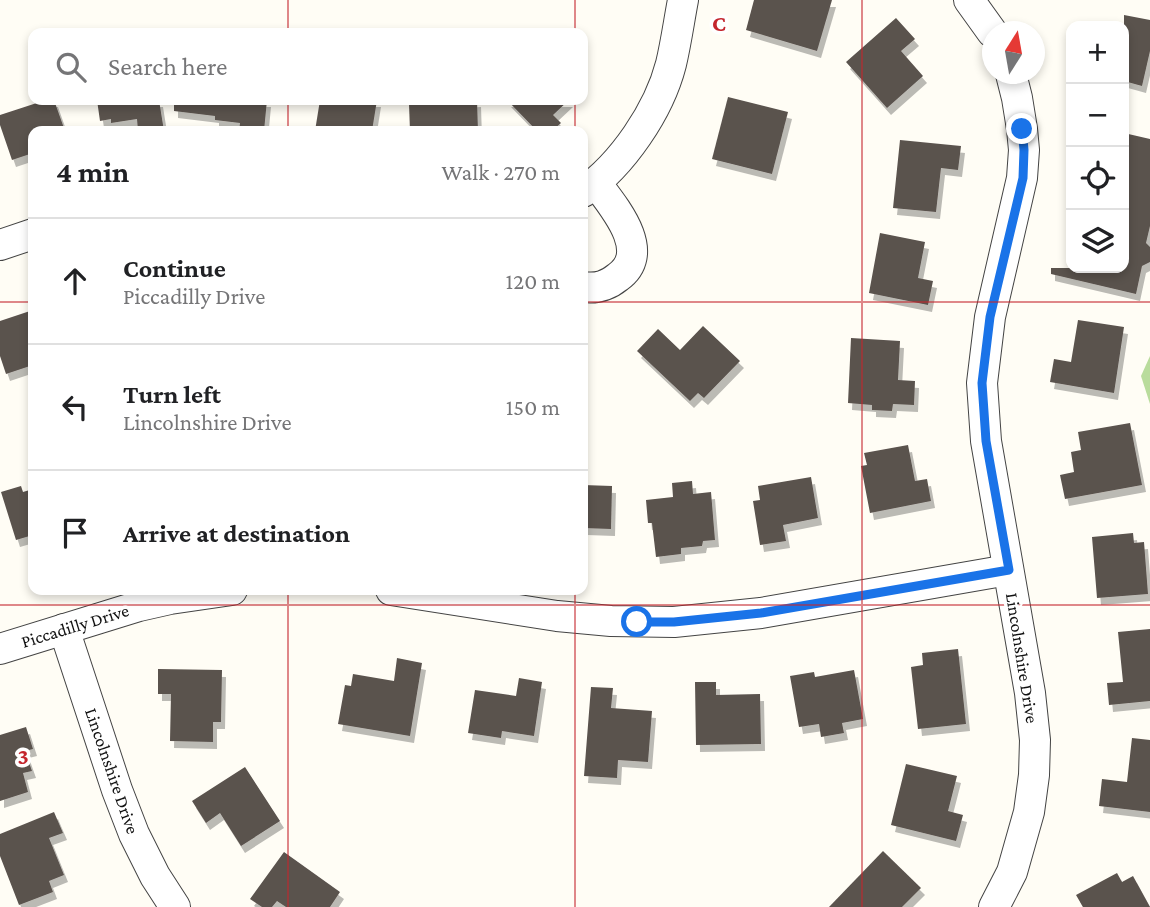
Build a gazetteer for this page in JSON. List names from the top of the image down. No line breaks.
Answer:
{"streets":{"street":["Piccadilly Drive","Lincolnshire Drive"]},"crossings":[["Piccadilly Drive","Lincolnshire Drive"]],"north":"top","page":{"map_buttons":["+","−"],"search":"Search here","heading":["4 min","Walk · 270 m"],"list":[["Continue","Piccadilly Drive","120 m"],["Turn left","Lincolnshire Drive","150 m"],"Arrive at destination"]},"grid":{"columns":["C"],"rows":["3"]}}
